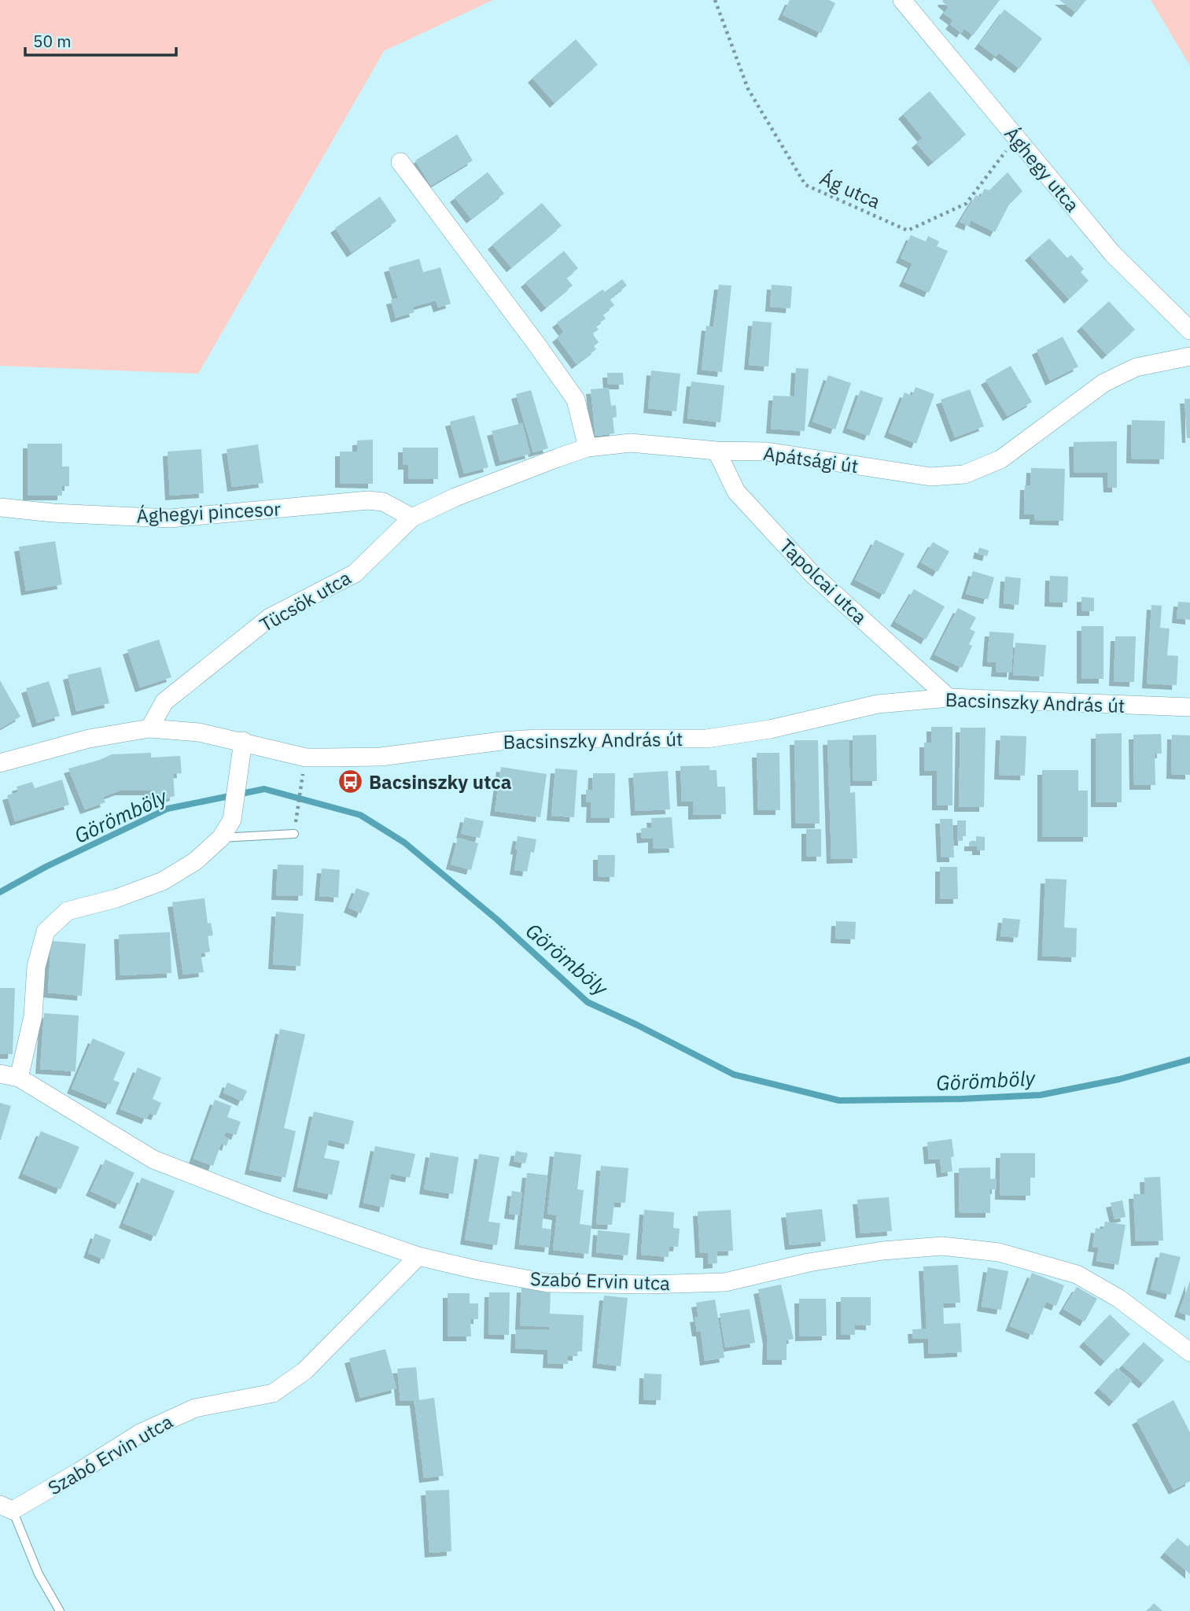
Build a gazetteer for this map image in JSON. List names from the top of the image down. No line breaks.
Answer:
{"streets":{"street":["Ághegy utca","Apátsági út","Ághegyi pincesor","Tapolcai utca","Tücsök utca","Bacsinszky András út","Szabó Ervin utca"],"path":["Ág utca"]},"crossings":[["Ághegy utca","Ág utca"],["Apátsági út","Ághegyi pincesor"],["Apátsági út","Tapolcai utca"],["Apátsági út","Tücsök utca"],["Ághegyi pincesor","Tücsök utca"],["Tapolcai utca","Bacsinszky András út"],["Tücsök utca","Bacsinszky András út"]],"water":["Görömböly"],"places":{"bus stop":["Bacsinszky utca"]},"scale_bar":"50 m"}
